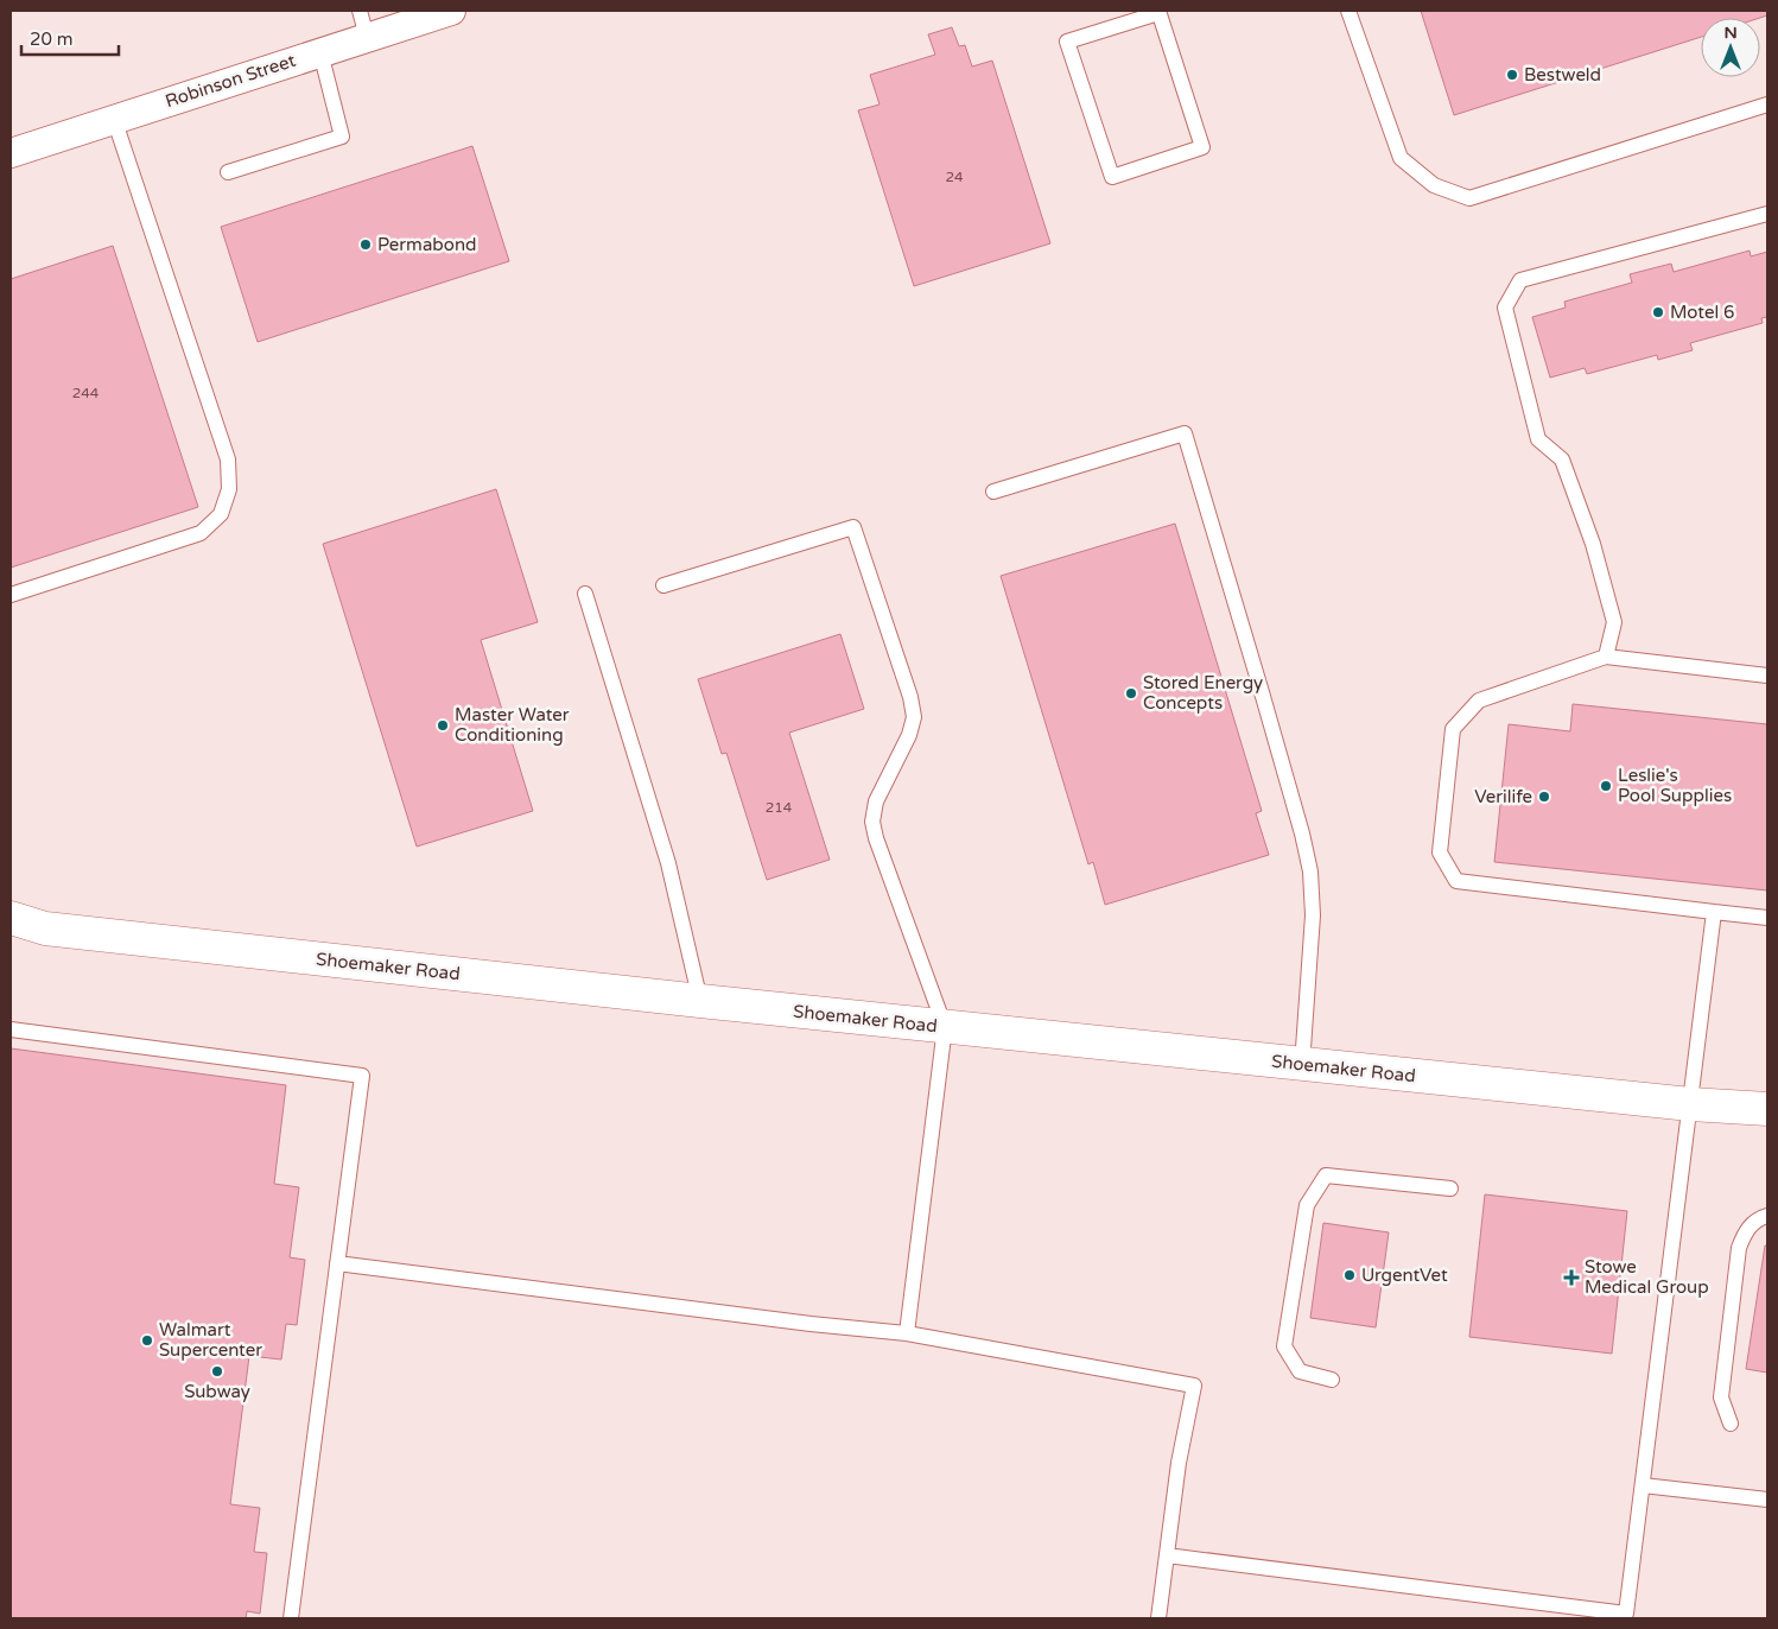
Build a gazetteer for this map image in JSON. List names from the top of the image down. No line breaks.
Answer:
{"streets":{"street":["Robinson Street","Shoemaker Road"]},"places":{"other":["Bestweld","Permabond","Motel 6","Stored Energy Concepts","Master Water Conditioning","Leslie's Pool Supplies","Verilife","UrgentVet","Walmart Supercenter","Subway"],"health":["Stowe Medical Group"]},"house_numbers":["24","244","214"],"scale_bar":"20 m","north":"top"}
